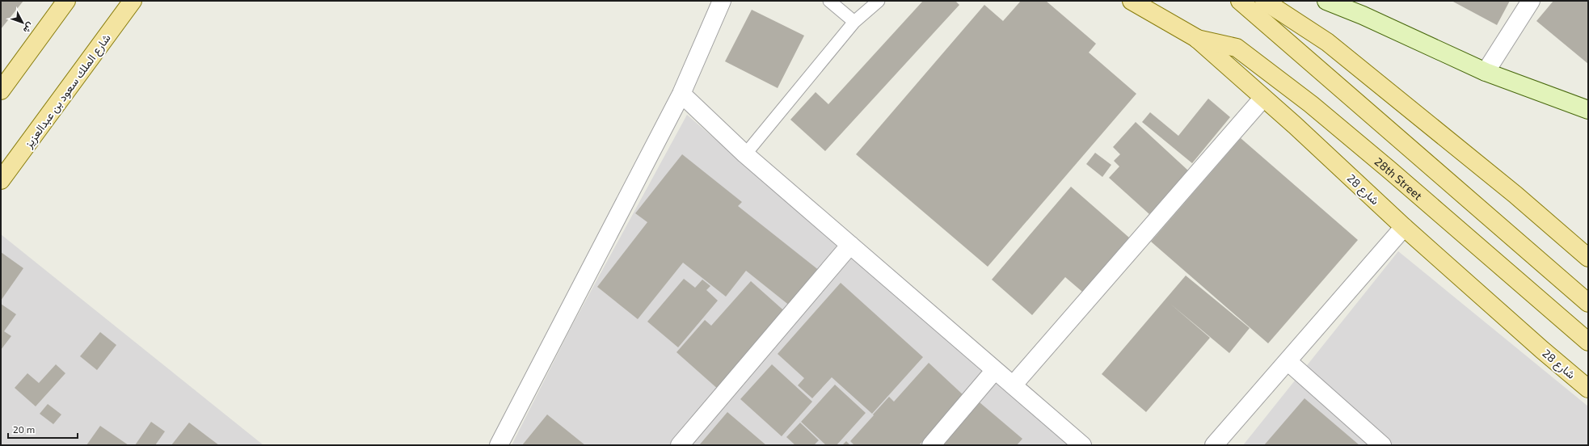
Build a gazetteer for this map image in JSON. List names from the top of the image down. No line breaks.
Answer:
{"streets":{"main road":["شارع الملك سعود بن عبدالعزيز","28th Street","شارع 28"]},"crossings":[["28th Street","شارع 28"]],"scale_bar":"20 m","north":"bottom right"}
